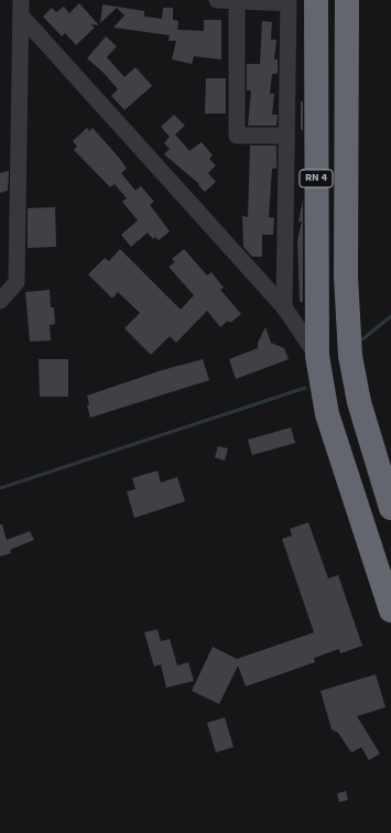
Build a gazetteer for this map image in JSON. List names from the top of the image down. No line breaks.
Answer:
{"streets":{"highway":["RN 4"]}}
